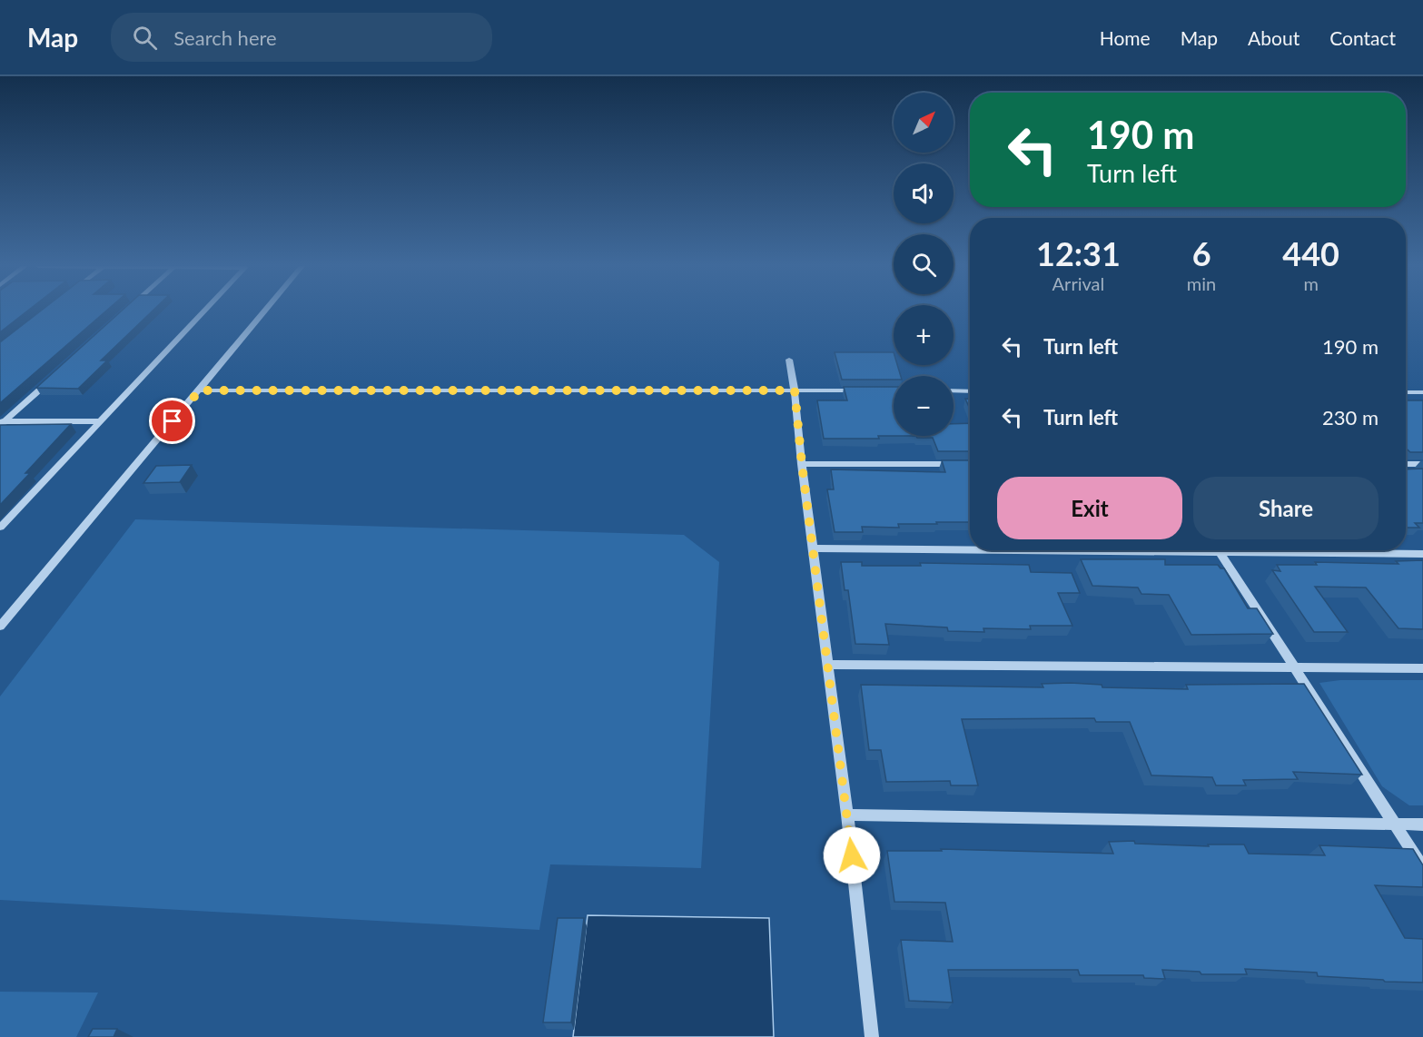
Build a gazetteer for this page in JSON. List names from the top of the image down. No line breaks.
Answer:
{"north":"top right","page":{"header":"Map","search":"Search here","nav":["Home","Map","About","Contact"],"map_buttons":["+","−"],"turn":["190 m","Turn left"],"eta":["12:31","Arrival","6","min","440","m"],"list":[{"name":"Turn left","value":"190 m"},{"name":"Turn left","value":"230 m"}],"buttons":["Exit","Share"]}}
